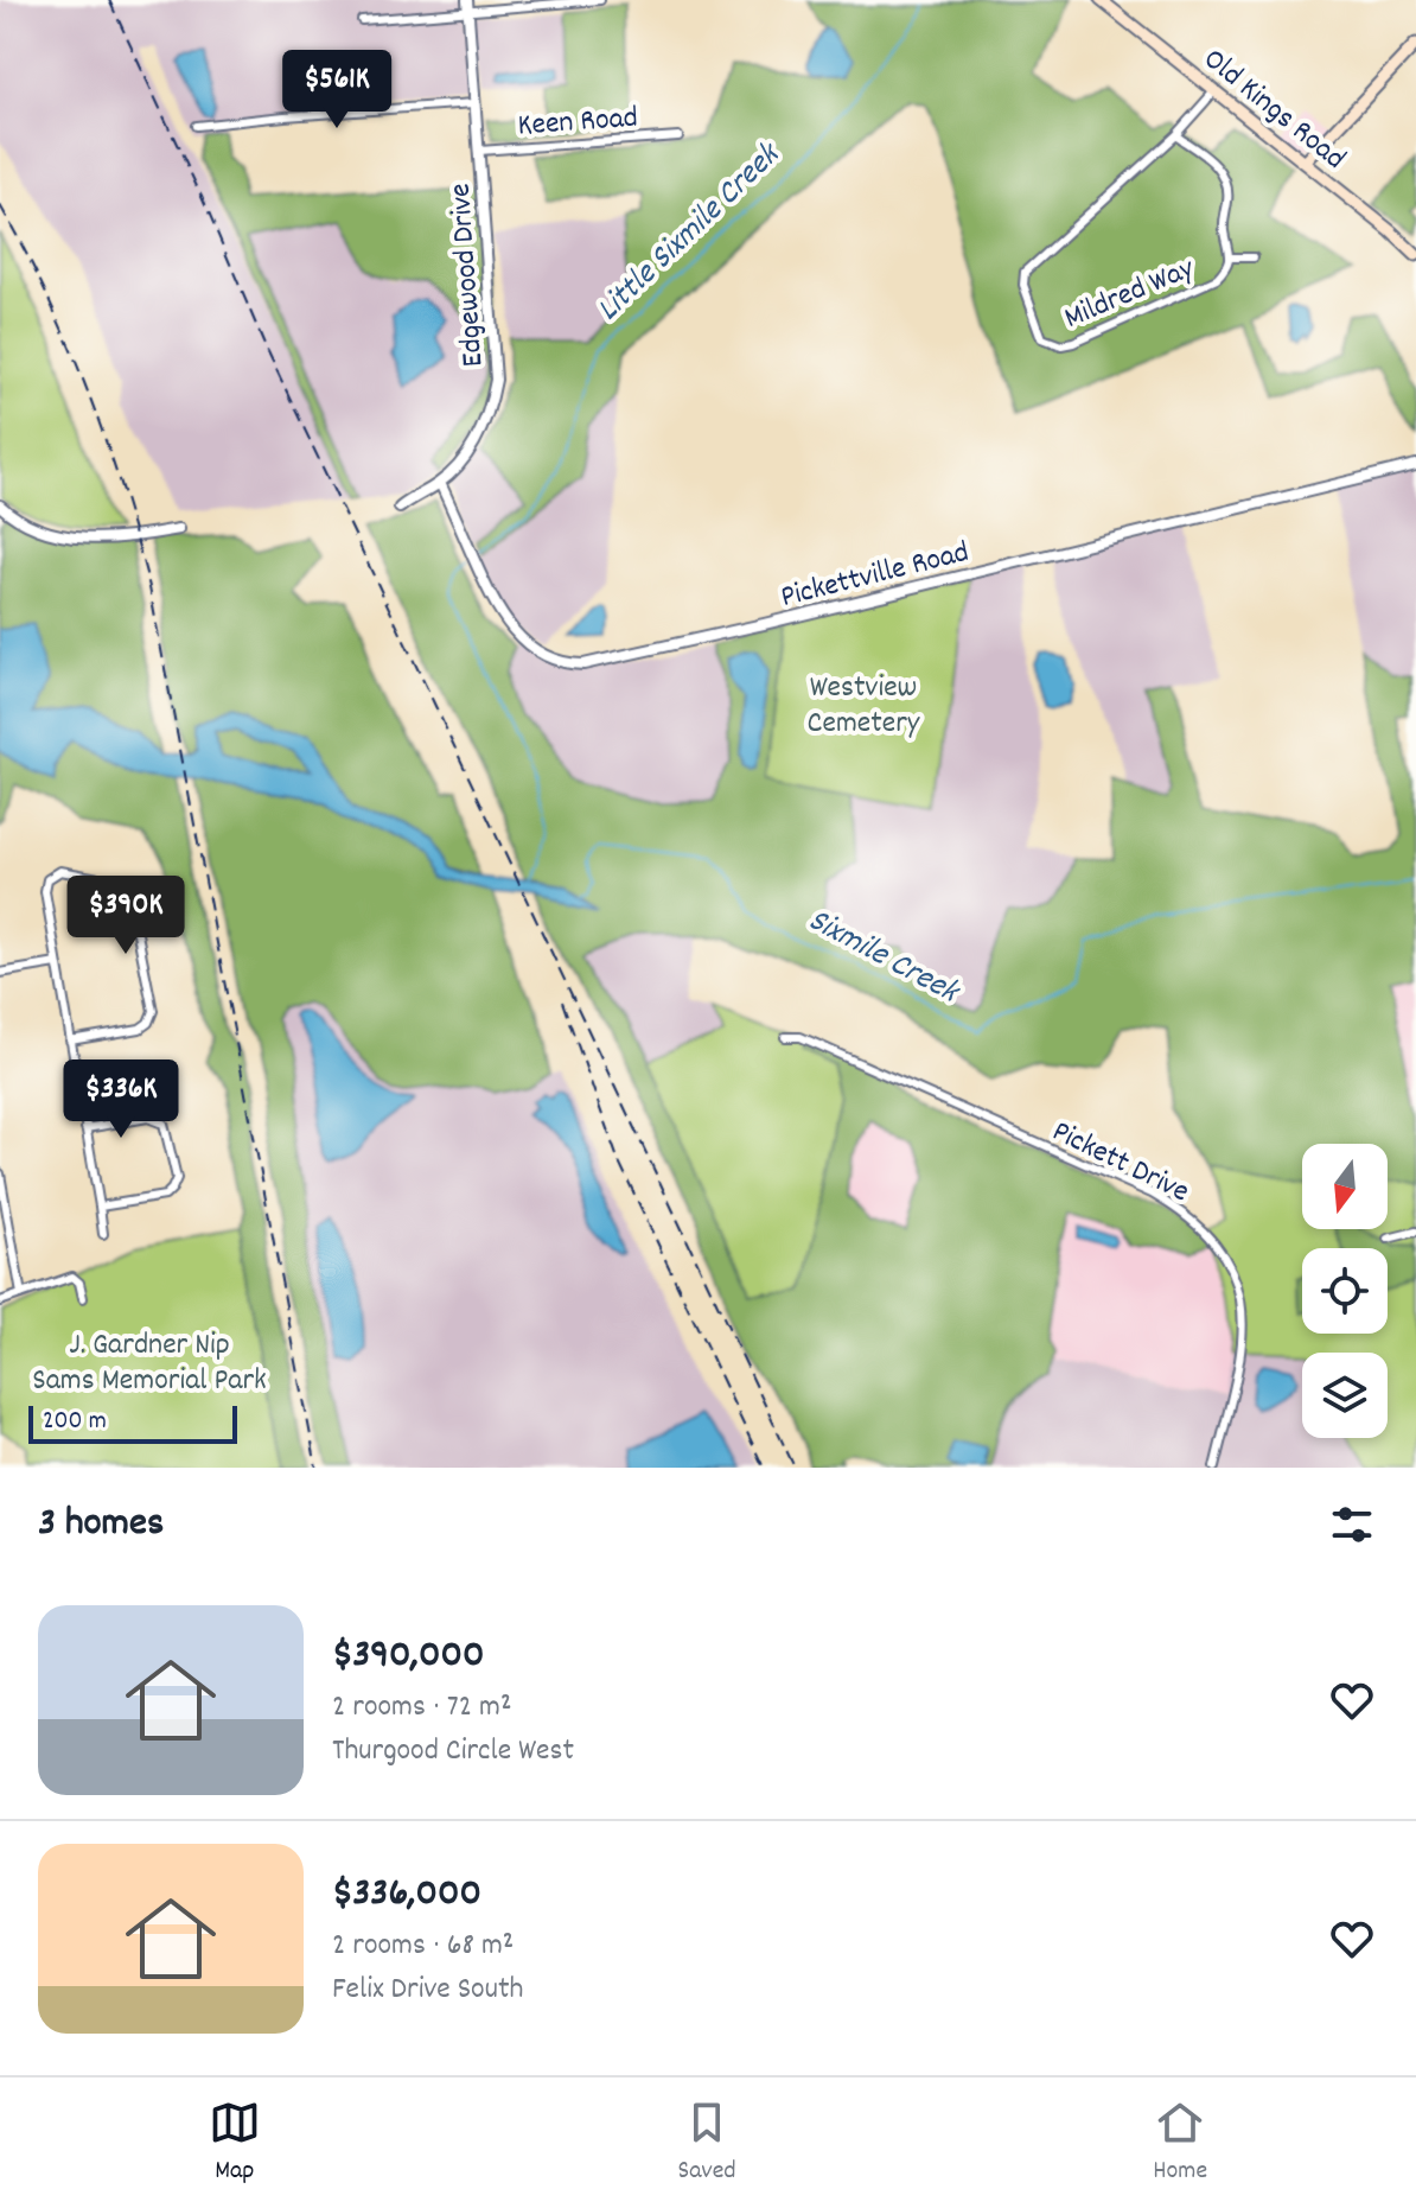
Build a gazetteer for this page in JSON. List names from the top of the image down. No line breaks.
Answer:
{"streets":{"main road":["Old Kings Road"],"street":["Keen Road","Edgewood Drive","Mildred Way","Pickettville Road","Pickett Drive"]},"crossings":[["Old Kings Road","Mildred Way"],["Keen Road","Edgewood Drive"],["Edgewood Drive","Pickettville Road"]],"water":["Little Sixmile Creek","Sixmile Creek"],"parks":["Westview Cemetery","J. Gardner Nip Sams Memorial Park"],"scale_bar":"200 m","north":"bottom","page":{"price":["$561K","$390K","$336K"],"scale":"200 m","heading":"3 homes","list":[{"name":"$390,000","note":"2 rooms · 72 m² · Thurgood Circle West"},{"name":"$336,000","note":"2 rooms · 68 m² · Felix Drive South"}],"tabs":["Map","Saved","Home"]}}
